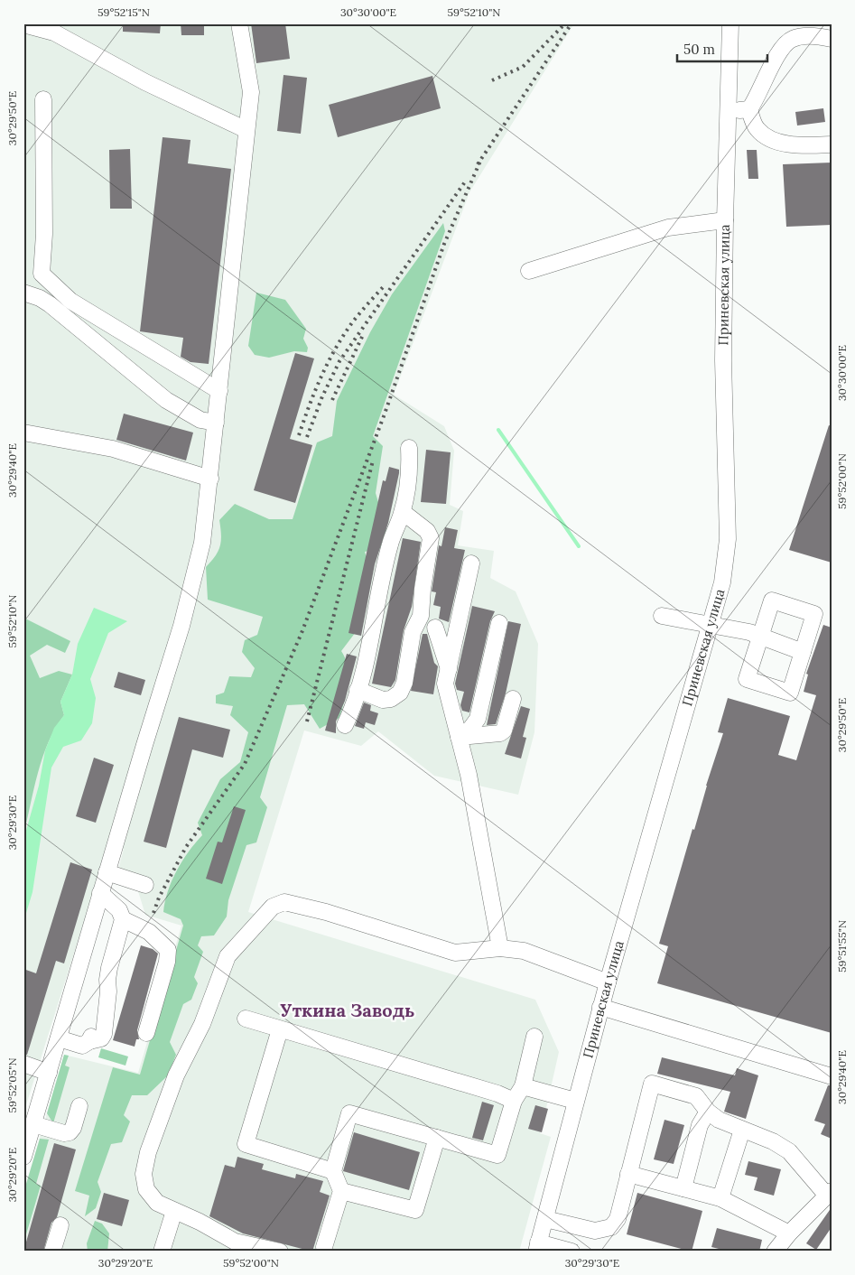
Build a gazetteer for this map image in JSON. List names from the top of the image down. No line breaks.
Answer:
{"streets":{"street":["Приневская улица"]},"districts":["Уткина Заводь"],"scale_bar":"50 m","coordinates":["59°52'15\"N","30°30'00\"E","59°52'10\"N","30°29'50\"E","30°29'40\"E","59°52'00\"N","30°29'30\"E","59°51'55\"N","59°52'05\"N","30°29'20\"E"]}
